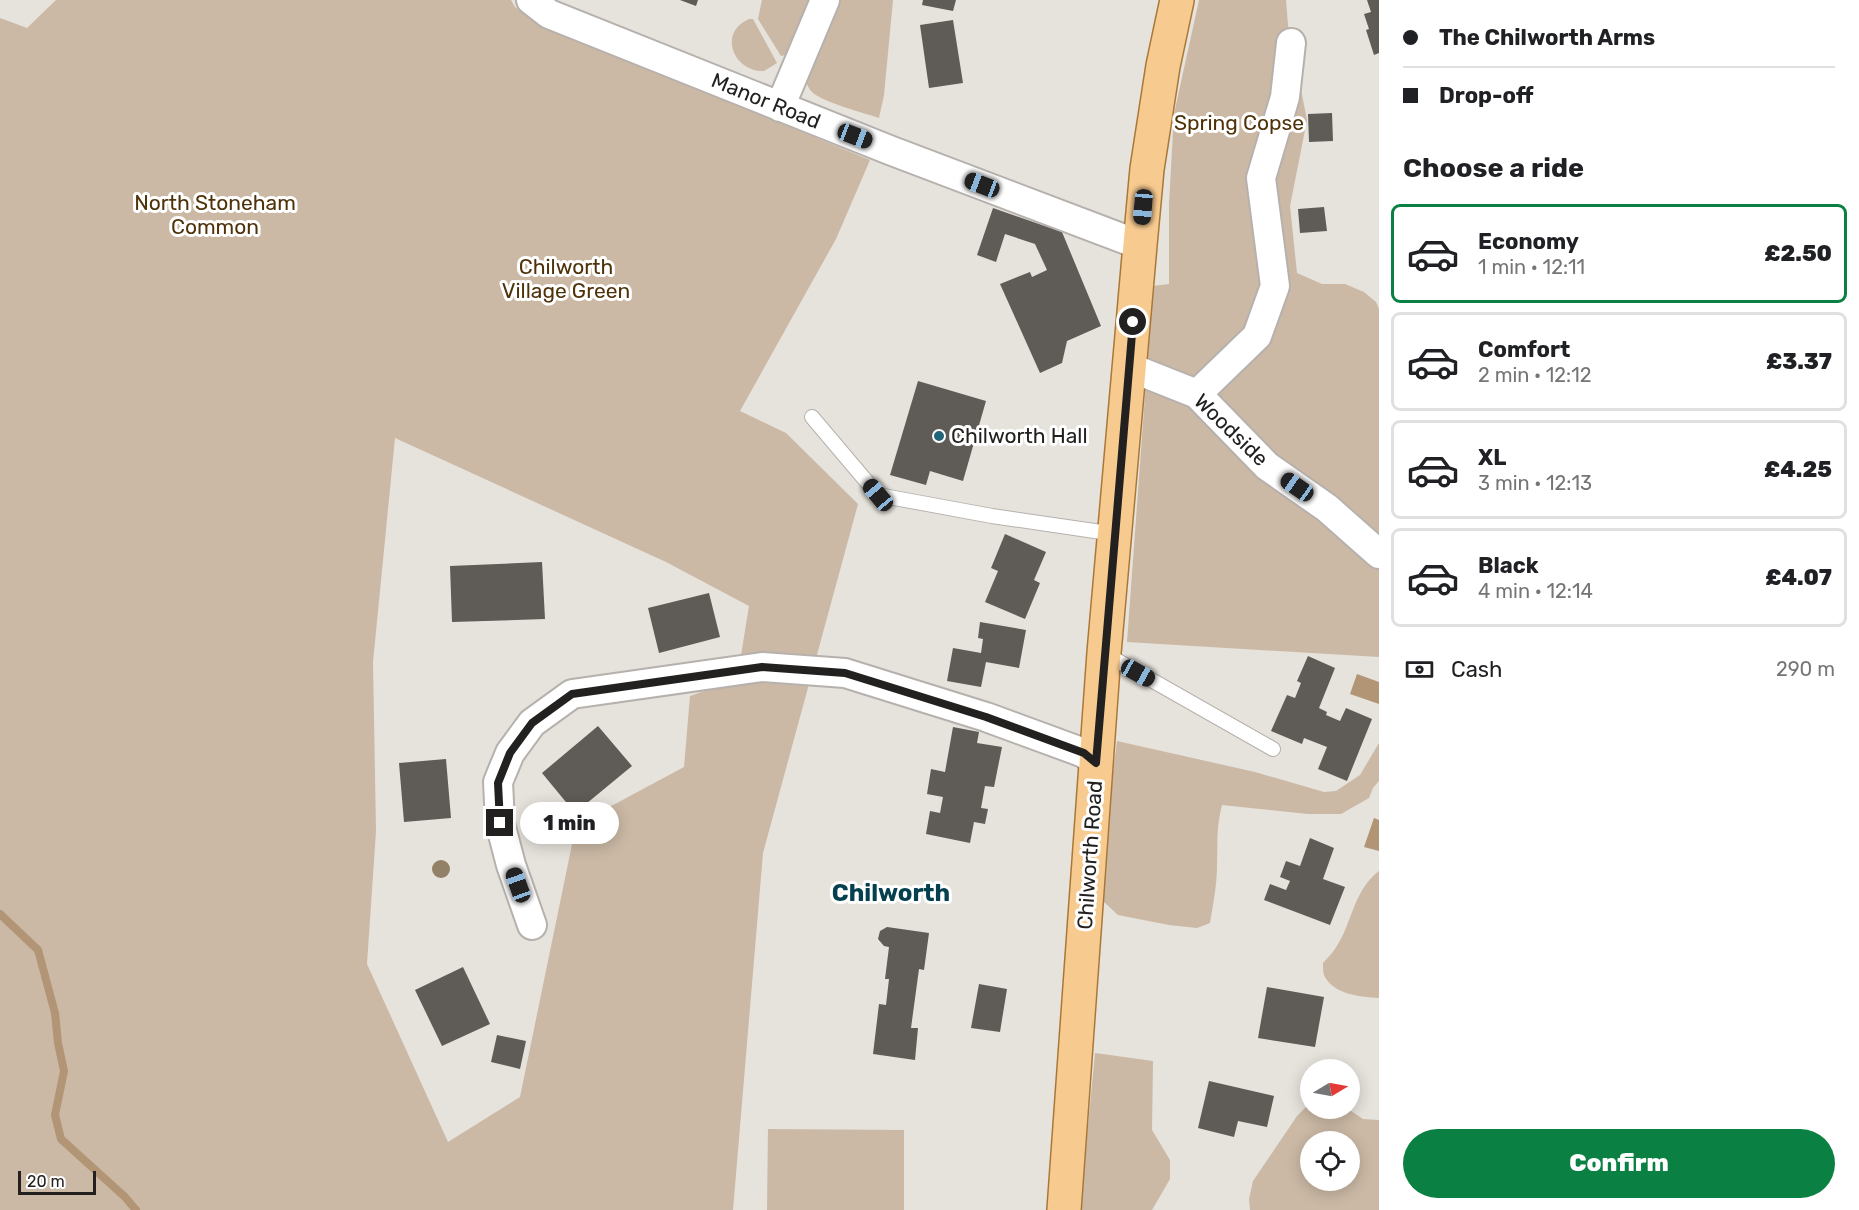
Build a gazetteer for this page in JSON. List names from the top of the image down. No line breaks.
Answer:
{"streets":{"main road":["Chilworth Road"],"street":["Manor Road","Woodside"]},"crossings":[["Manor Road","Chilworth Road"],["Woodside","Chilworth Road"]],"districts":["Chilworth"],"parks":["Spring Copse","North Stoneham Common","Chilworth Village Green"],"places":["Chilworth Hall"],"scale_bar":"20 m","north":"right","page":{"banner":["The Chilworth Arms","Drop-off"],"heading":"Choose a ride","list":[{"name":"Economy","note":"1 min · 12:11","value":"£2.50"},{"name":"Comfort","note":"2 min · 12:12","value":"£3.37"},{"name":"XL","note":"3 min · 12:13","value":"£4.25"},{"name":"Black","note":"4 min · 12:14","value":"£4.07"}],"pay":["Cash","290 m"],"bubble":"1 min","buttons":"Confirm","scale":"20 m"}}
